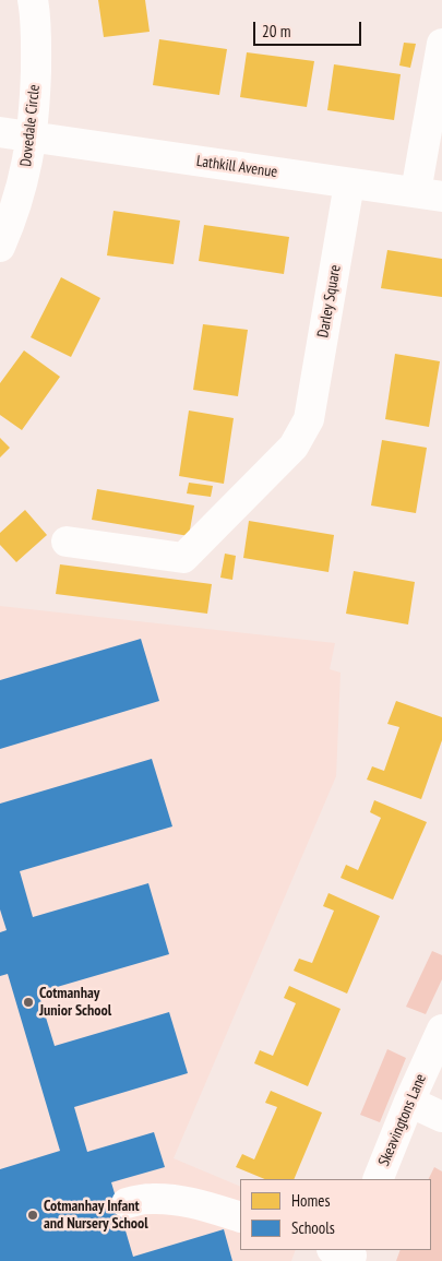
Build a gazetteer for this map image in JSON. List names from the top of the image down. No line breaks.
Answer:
{"streets":{"street":["Dovedale Circle","Lathkill Avenue","Darley Square","Skeavingtons Lane"]},"crossings":[["Dovedale Circle","Lathkill Avenue"],["Lathkill Avenue","Darley Square"]],"places":["Cotmanhay Junior School","Cotmanhay Infant and Nursery School"],"legend":["Homes","Schools"],"scale_bar":"20 m"}
